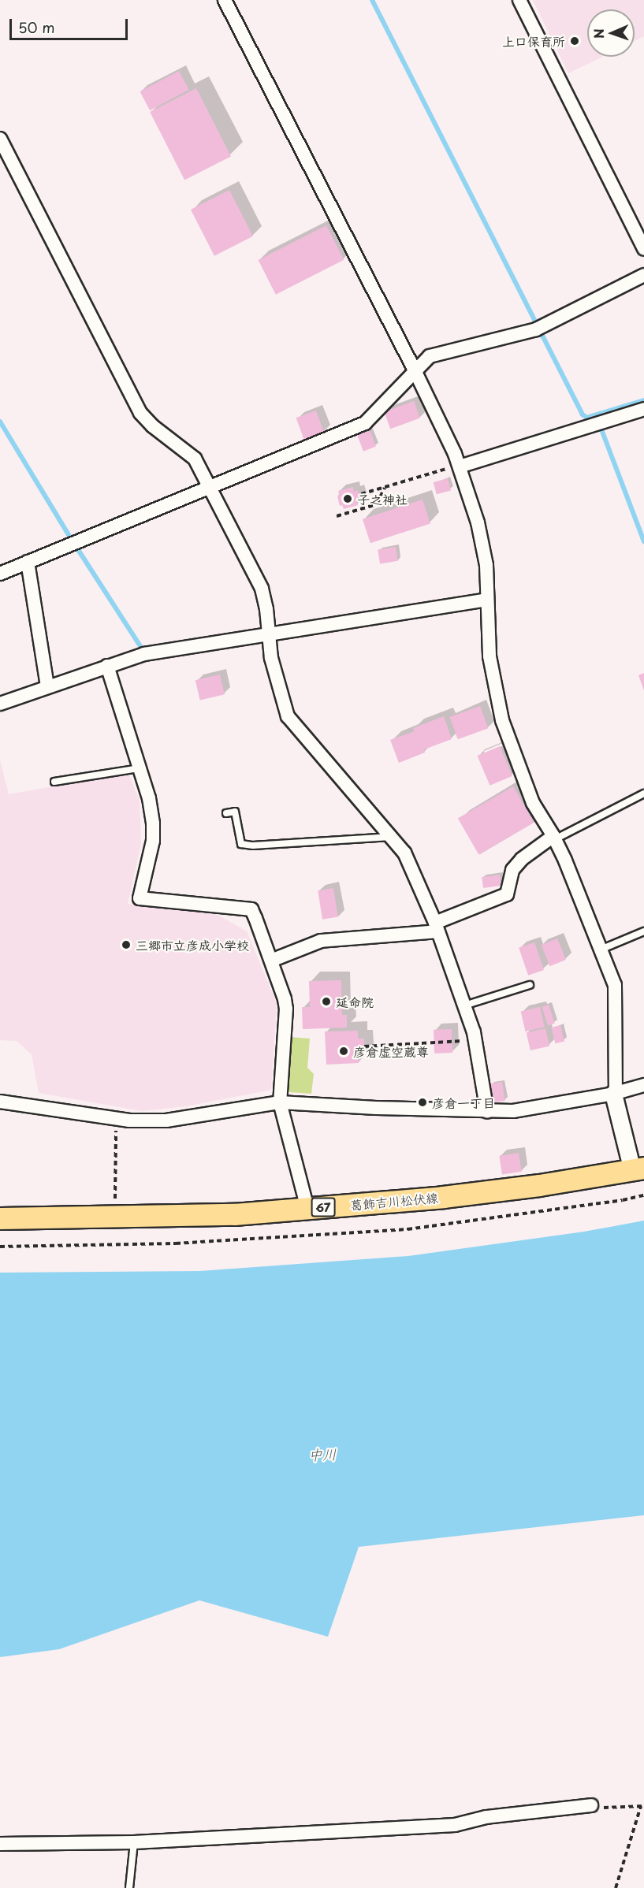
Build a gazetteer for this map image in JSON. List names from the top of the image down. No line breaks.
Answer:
{"streets":{"main road":["葛飾吉川松伏線","67"]},"water":["中川"],"places":["上口保育所","子之神社","三郷市立彦成小学校","延命院","彦倉虚空蔵尊","彦倉一丁目"],"scale_bar":"50 m","north":"left"}
